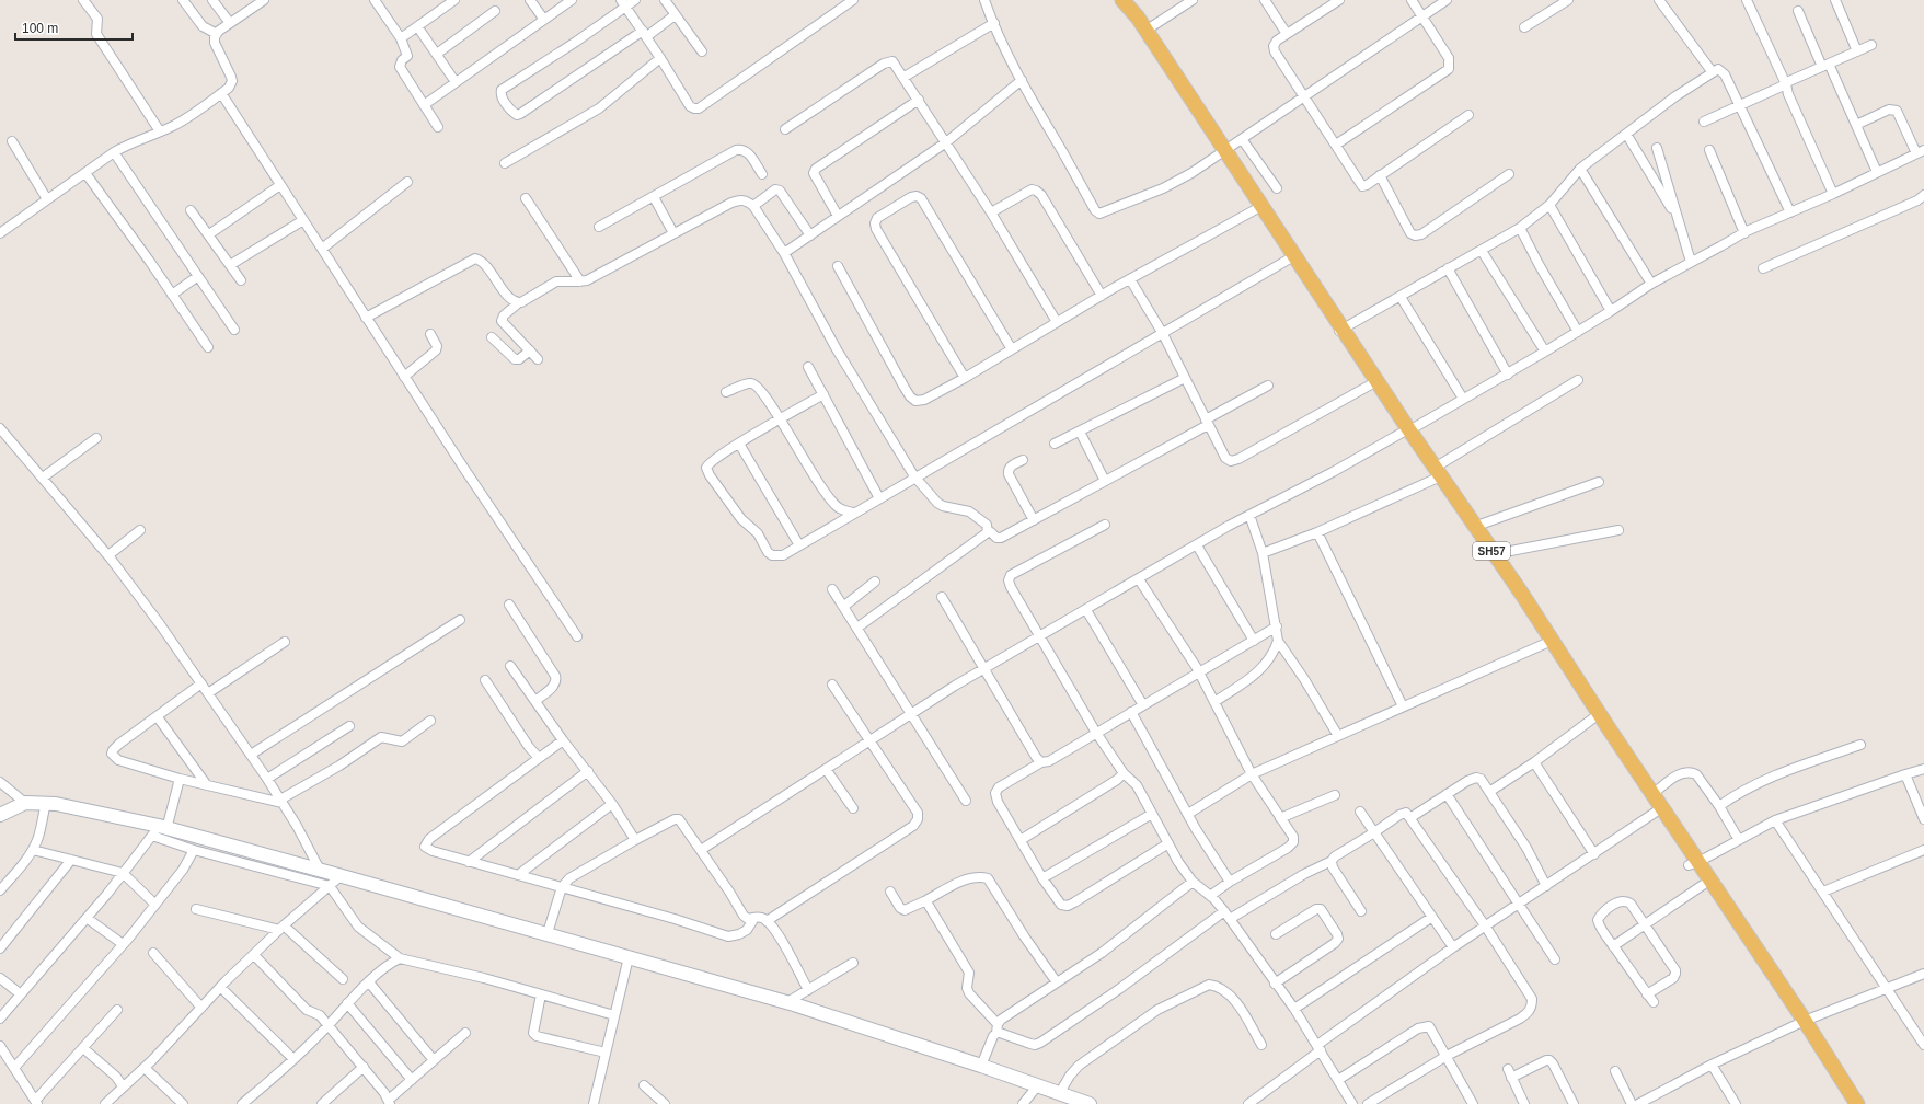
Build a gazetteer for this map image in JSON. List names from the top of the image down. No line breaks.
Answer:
{"streets":{"main road":["SH57"]},"scale_bar":"100 m"}
